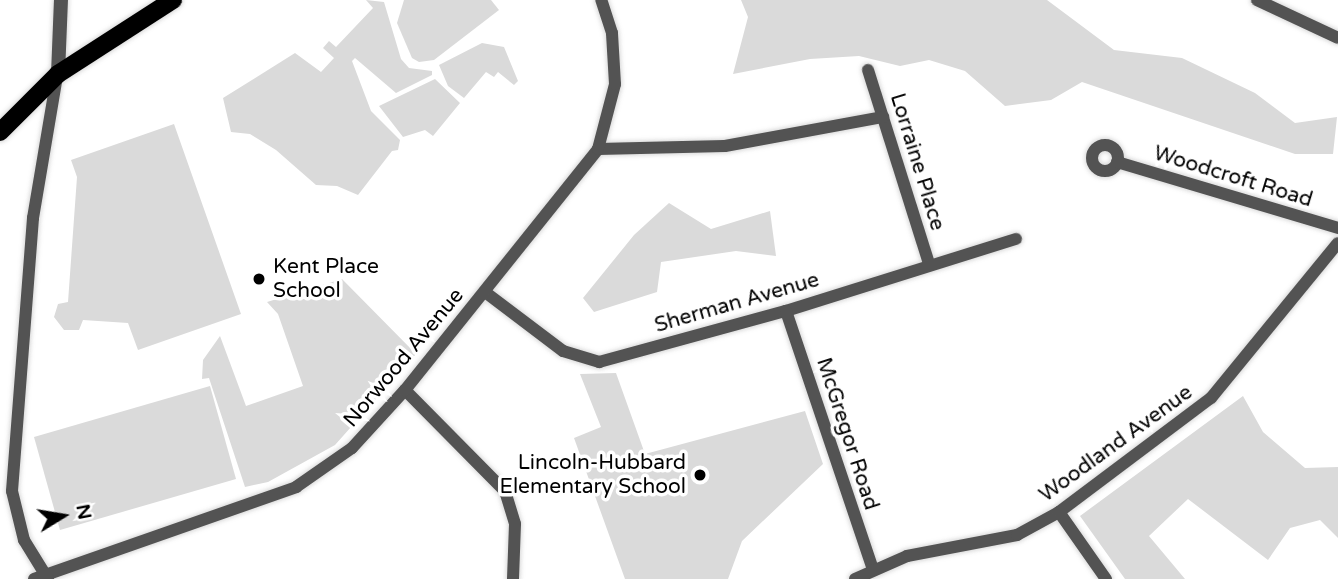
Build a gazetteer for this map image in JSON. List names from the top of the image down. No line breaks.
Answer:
{"streets":{"street":["Lorraine Place","Woodcroft Road","Sherman Avenue","Norwood Avenue","McGregor Road","Woodland Avenue"]},"crossings":[["Lorraine Place","Sherman Avenue"],["Sherman Avenue","Norwood Avenue"],["Sherman Avenue","McGregor Road"],["McGregor Road","Woodland Avenue"]],"places":["Kent Place School","Lincoln-Hubbard Elementary School"],"north":"right"}
